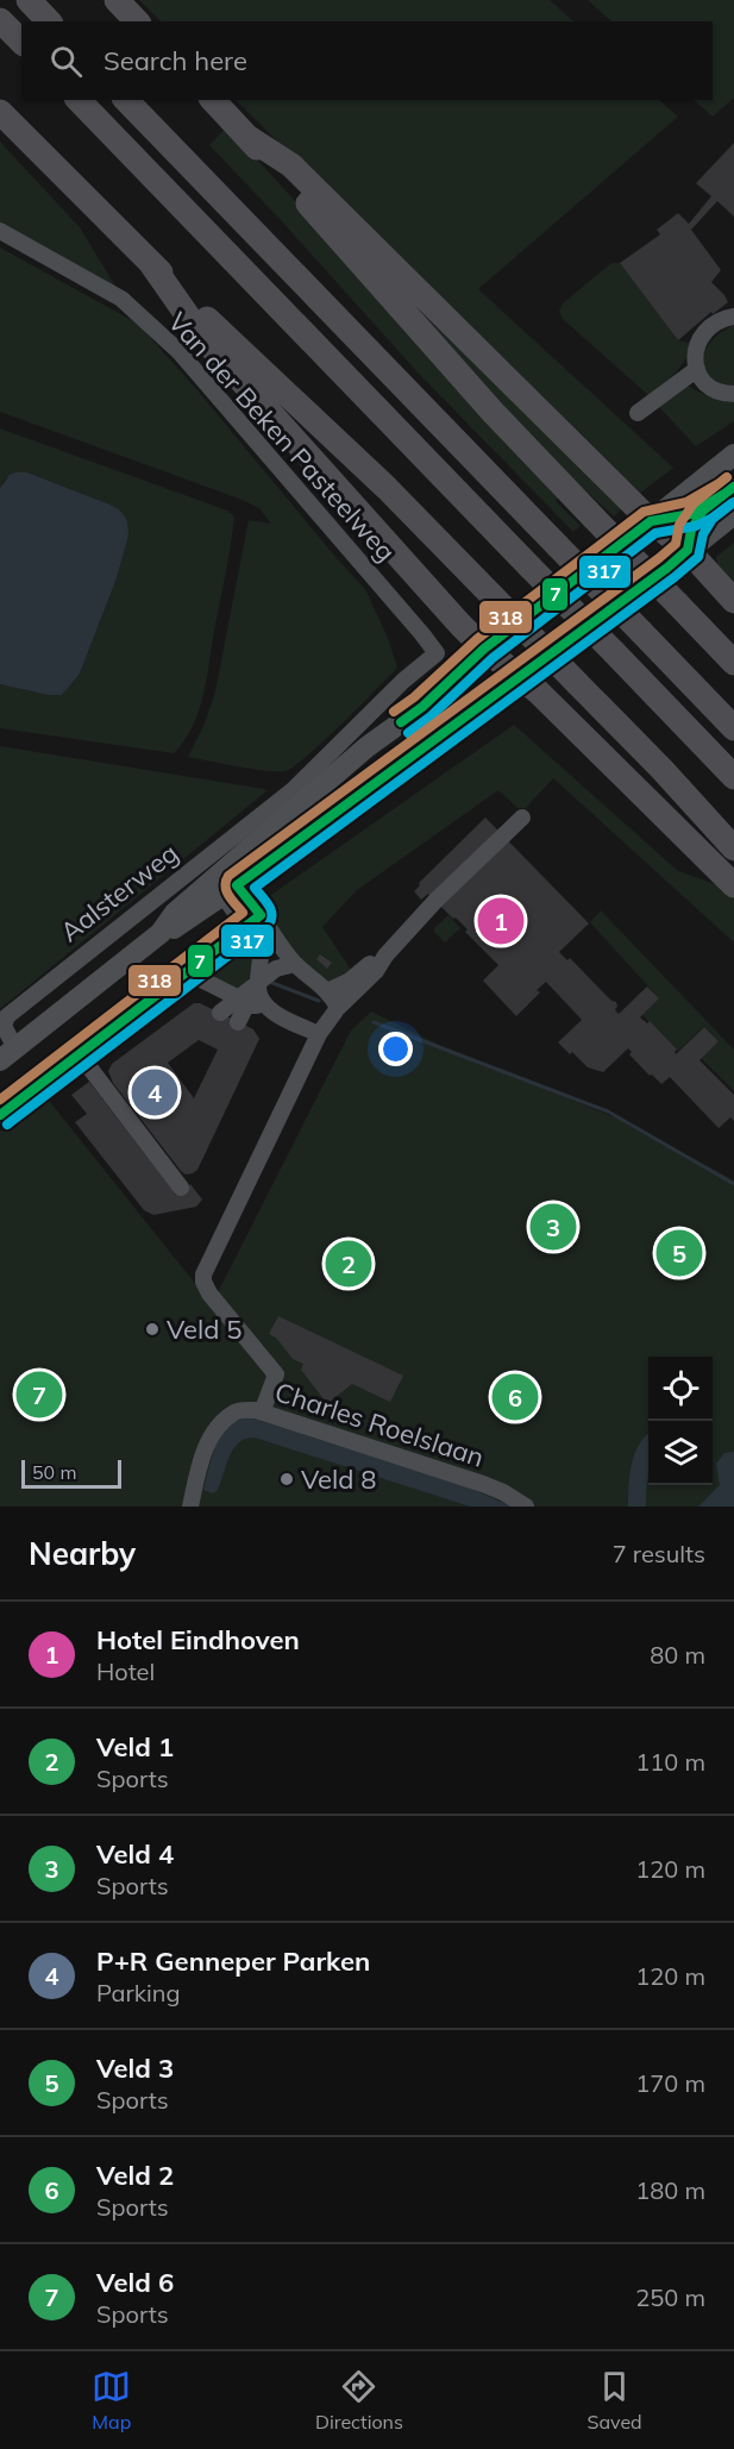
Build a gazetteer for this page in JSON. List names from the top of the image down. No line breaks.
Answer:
{"streets":{"main road":["Aalsterweg"],"street":["Van der Beken Pasteelweg","Charles Roelslaan"]},"crossings":[["Van der Beken Pasteelweg","Aalsterweg"]],"places":["Veld 5","Veld 8"],"lines":["transit line 318","transit line 7","transit line 317"],"scale_bar":"50 m","page":{"search":"Search here","pins":["1","4","3","5","2","7","6"],"scale":"50 m","heading":["Nearby","7 results"],"list":[{"mark":"1","name":"Hotel Eindhoven","note":"Hotel","value":"80 m"},{"mark":"2","name":"Veld 1","note":"Sports","value":"110 m"},{"mark":"3","name":"Veld 4","note":"Sports","value":"120 m"},{"mark":"4","name":"P+R Genneper Parken","note":"Parking","value":"120 m"},{"mark":"5","name":"Veld 3","note":"Sports","value":"170 m"},{"mark":"6","name":"Veld 2","note":"Sports","value":"180 m"},{"mark":"7","name":"Veld 6","note":"Sports","value":"250 m"}],"nav":["Map","Directions","Saved"]}}
